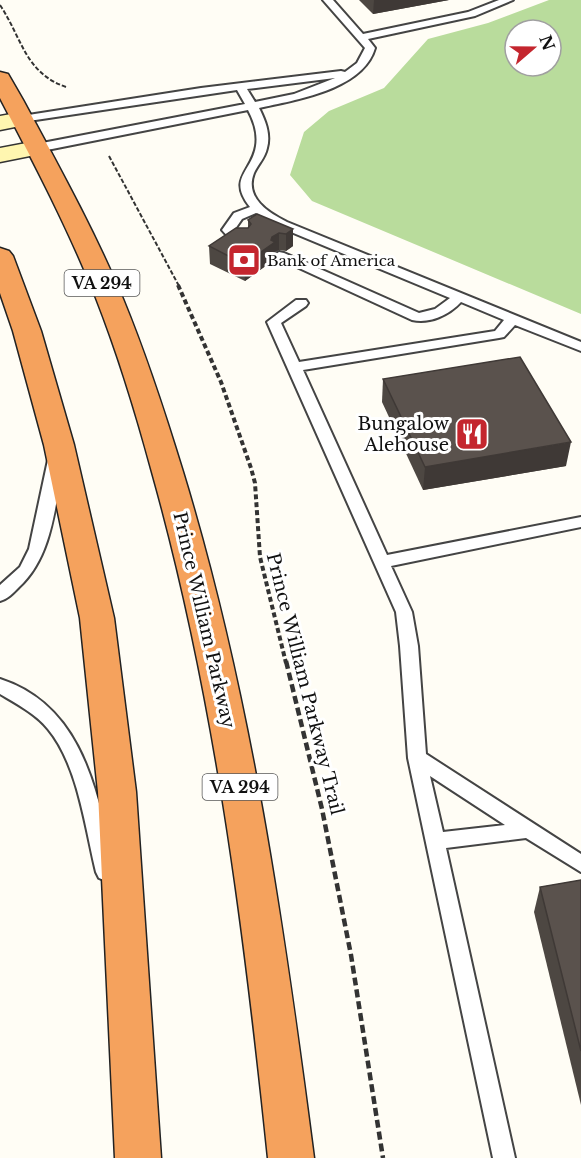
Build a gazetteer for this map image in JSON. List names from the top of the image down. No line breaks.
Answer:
{"streets":{"highway":["VA 294","Prince William Parkway"],"path":["Prince William Parkway Trail"]},"places":{"bank":["Bank of America"],"restaurant":["Bungalow Alehouse"]},"north":"right"}
